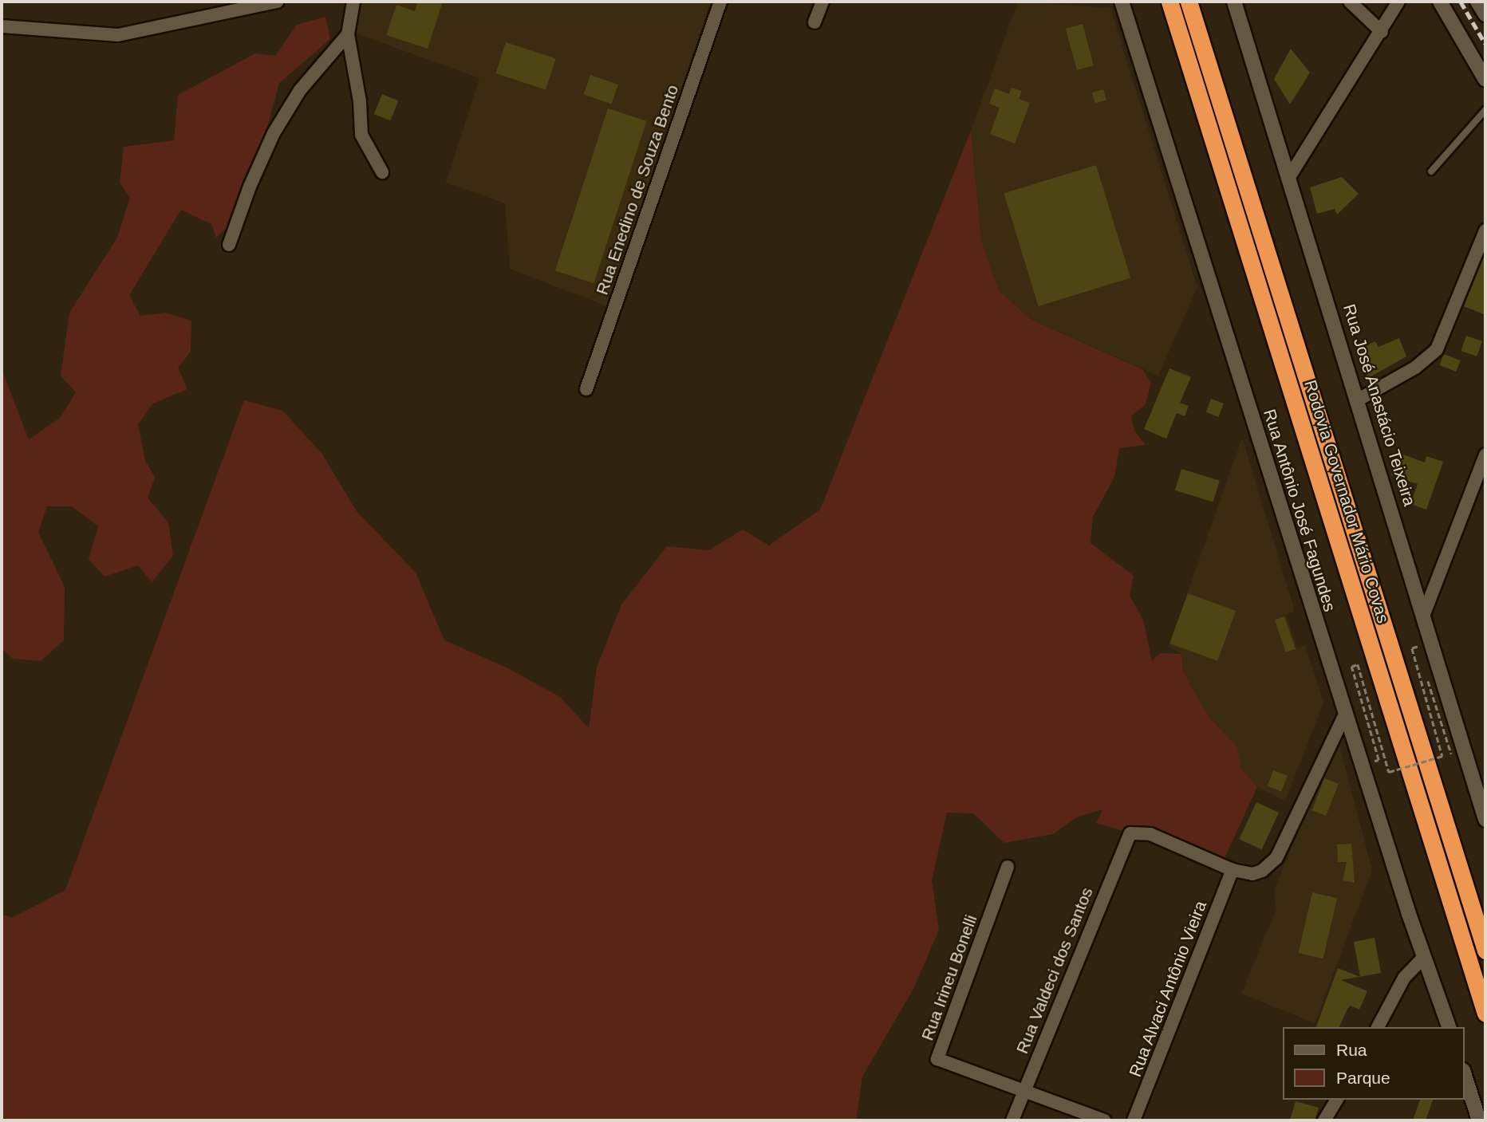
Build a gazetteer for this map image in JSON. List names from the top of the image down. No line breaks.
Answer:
{"streets":{"highway":["Rodovia Governador Mário Covas"],"main road":["Rua José Anastácio Teixeira","Rua Antônio José Fagundes"],"street":["Rua Enedino de Souza Bento","Rua Valdeci dos Santos","Rua Irineu Bonelli","Rua Alvaci Antônio Vieira"]},"crossings":[["Rua Valdeci dos Santos","Rua Irineu Bonelli"],["Rua Valdeci dos Santos","Rua Alvaci Antônio Vieira"]],"legend":["Rua","Parque"]}
